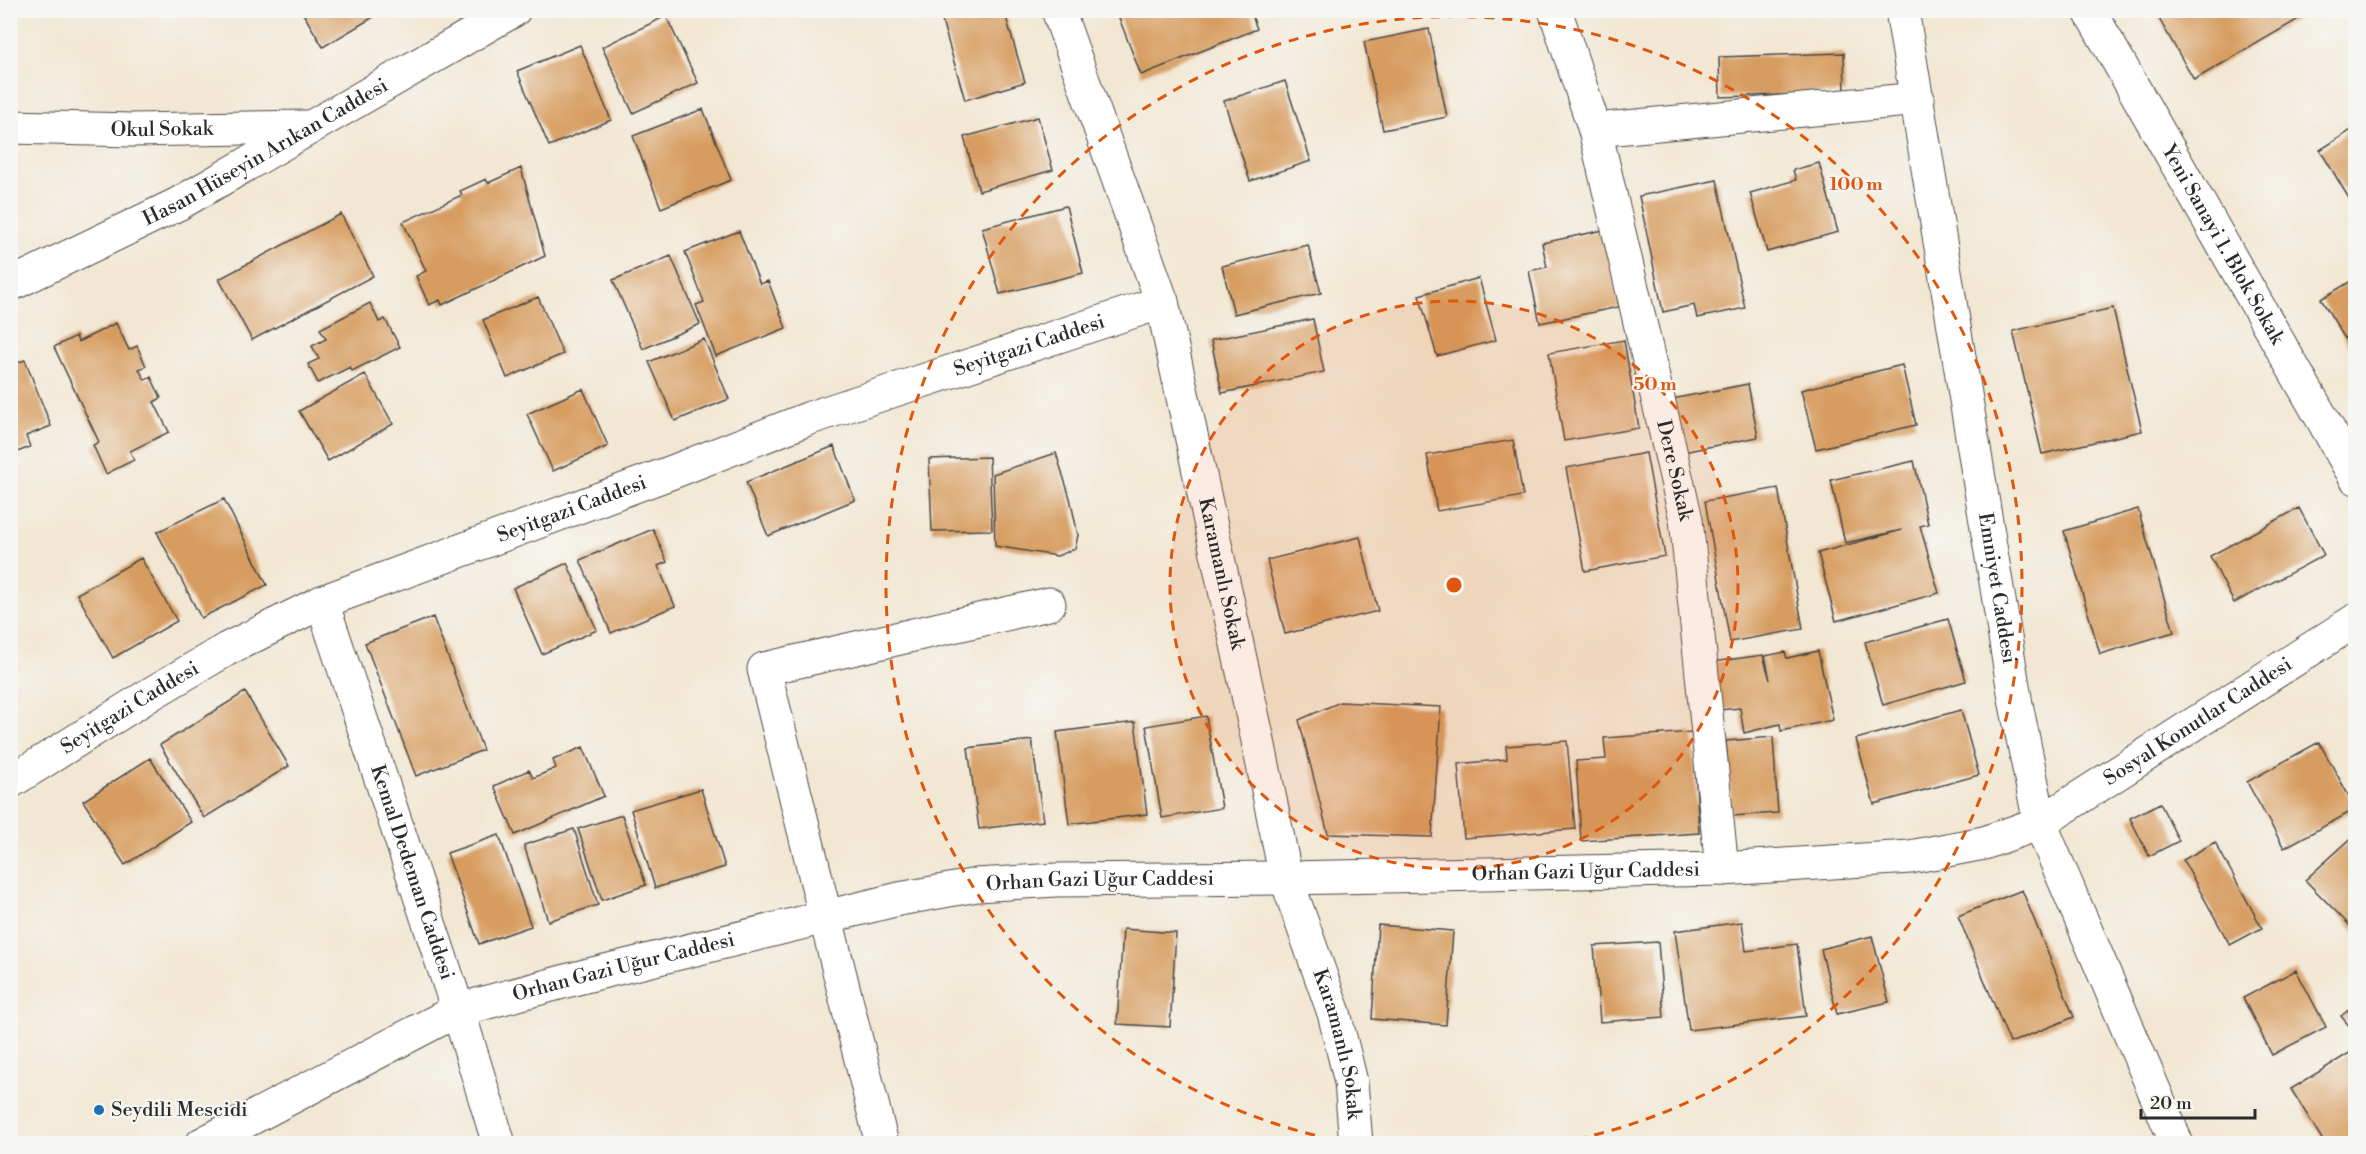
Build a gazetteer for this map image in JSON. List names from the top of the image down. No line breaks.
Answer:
{"streets":{"street":["Okul Sokak","Hasan Hüseyin Arıkan Caddesi","Yeni Sanayi 1. Blok Sokak","Seyitgazi Caddesi","Dere Sokak","Karamanlı Sokak","Emniyet Caddesi","Sosyal Konutlar Caddesi","Kemal Dedeman Caddesi","Orhan Gazi Uğur Caddesi"]},"crossings":[["Okul Sokak","Hasan Hüseyin Arıkan Caddesi"],["Seyitgazi Caddesi","Karamanlı Sokak"],["Seyitgazi Caddesi","Kemal Dedeman Caddesi"],["Dere Sokak","Orhan Gazi Uğur Caddesi"],["Karamanlı Sokak","Orhan Gazi Uğur Caddesi"],["Emniyet Caddesi","Sosyal Konutlar Caddesi"],["Emniyet Caddesi","Orhan Gazi Uğur Caddesi"],["Sosyal Konutlar Caddesi","Orhan Gazi Uğur Caddesi"],["Kemal Dedeman Caddesi","Orhan Gazi Uğur Caddesi"]],"places":["Seydili Mescidi"],"scale_bar":"20 m","rings":["100 m","50 m"]}
